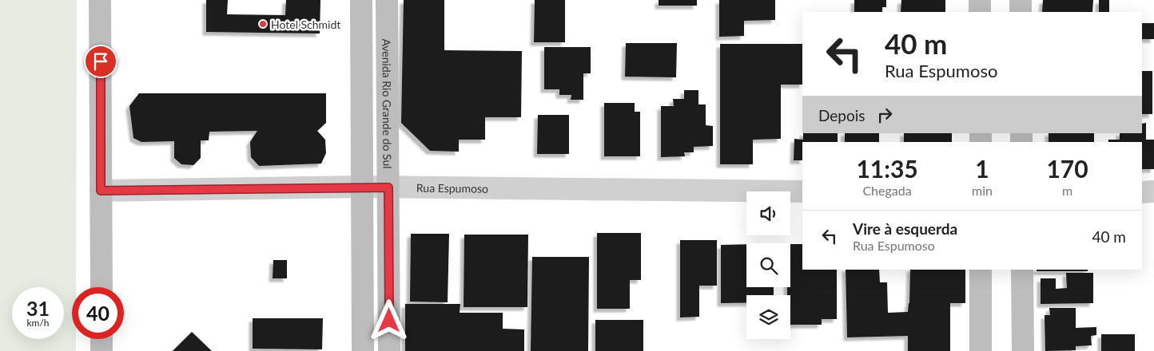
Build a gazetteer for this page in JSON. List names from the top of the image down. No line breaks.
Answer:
{"streets":{"street":["Avenida Rio Grande do Sul","Rua Espumoso"]},"crossings":[["Avenida Rio Grande do Sul","Rua Espumoso"]],"places":["Hotel Schmidt"],"page":{"turn":["40 m","Rua Espumoso"],"then":"Depois","eta":["11:35","Chegada","1","min","170","m"],"list":[{"name":"Vire à esquerda","note":"Rua Espumoso","value":"40 m"}],"speed":"31 km/h","limit":"40"}}
